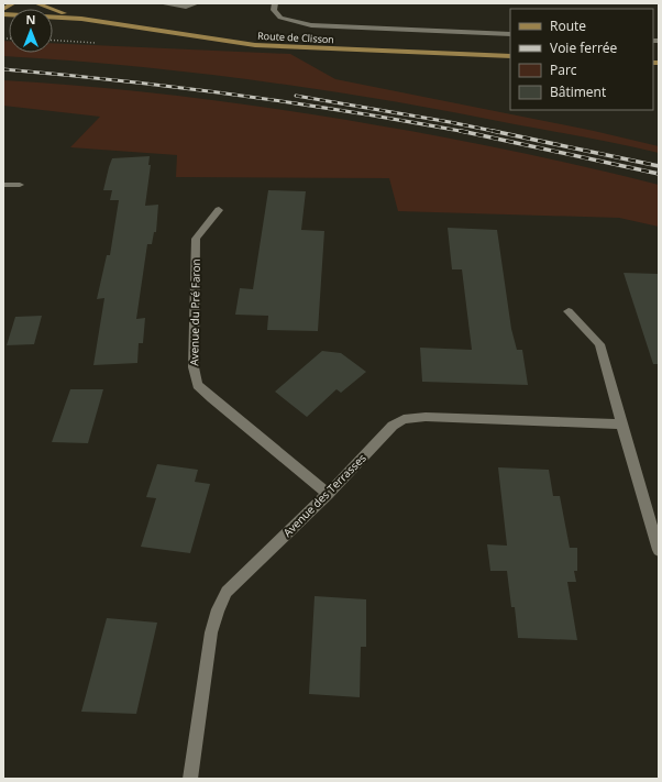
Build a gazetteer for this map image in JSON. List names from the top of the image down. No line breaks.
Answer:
{"streets":{"main road":["Route de Clisson"],"street":["Avenue du Pré Faron","Avenue des Terrasses"]},"crossings":[["Avenue du Pré Faron","Avenue des Terrasses"]],"legend":["Route","Voie ferrée","Parc","Bâtiment"],"north":"top"}
